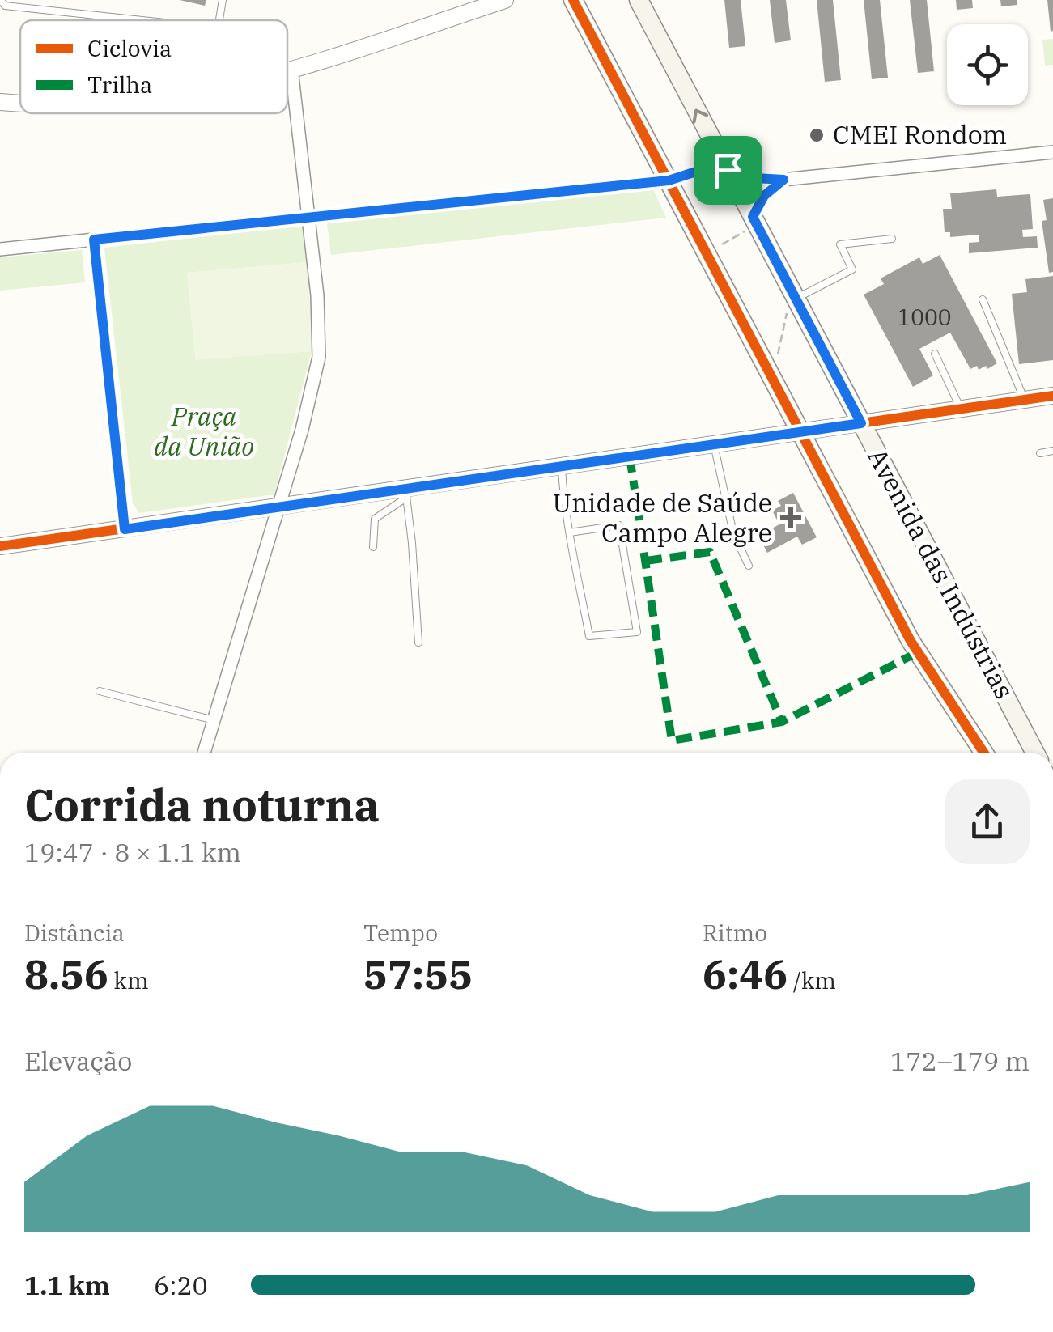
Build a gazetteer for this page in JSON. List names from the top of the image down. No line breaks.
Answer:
{"streets":{"main road":["Avenida das Indústrias"]},"parks":["Praça da União"],"places":{"other":["CMEI Rondom"],"health":["Unidade de Saúde Campo Alegre"]},"house_numbers":["1000"],"legend":["Ciclovia","Trilha"],"page":{"heading":["Corrida noturna","19:47 · 8 × 1.1 km"],"stats":[["Distância","8.56 km"],["Tempo","57:55"],["Ritmo","6:46 /km"]],"chart":["Elevação","172–179 m"],"list":[{"name":"1.1 km","note":"6:20"}]}}
